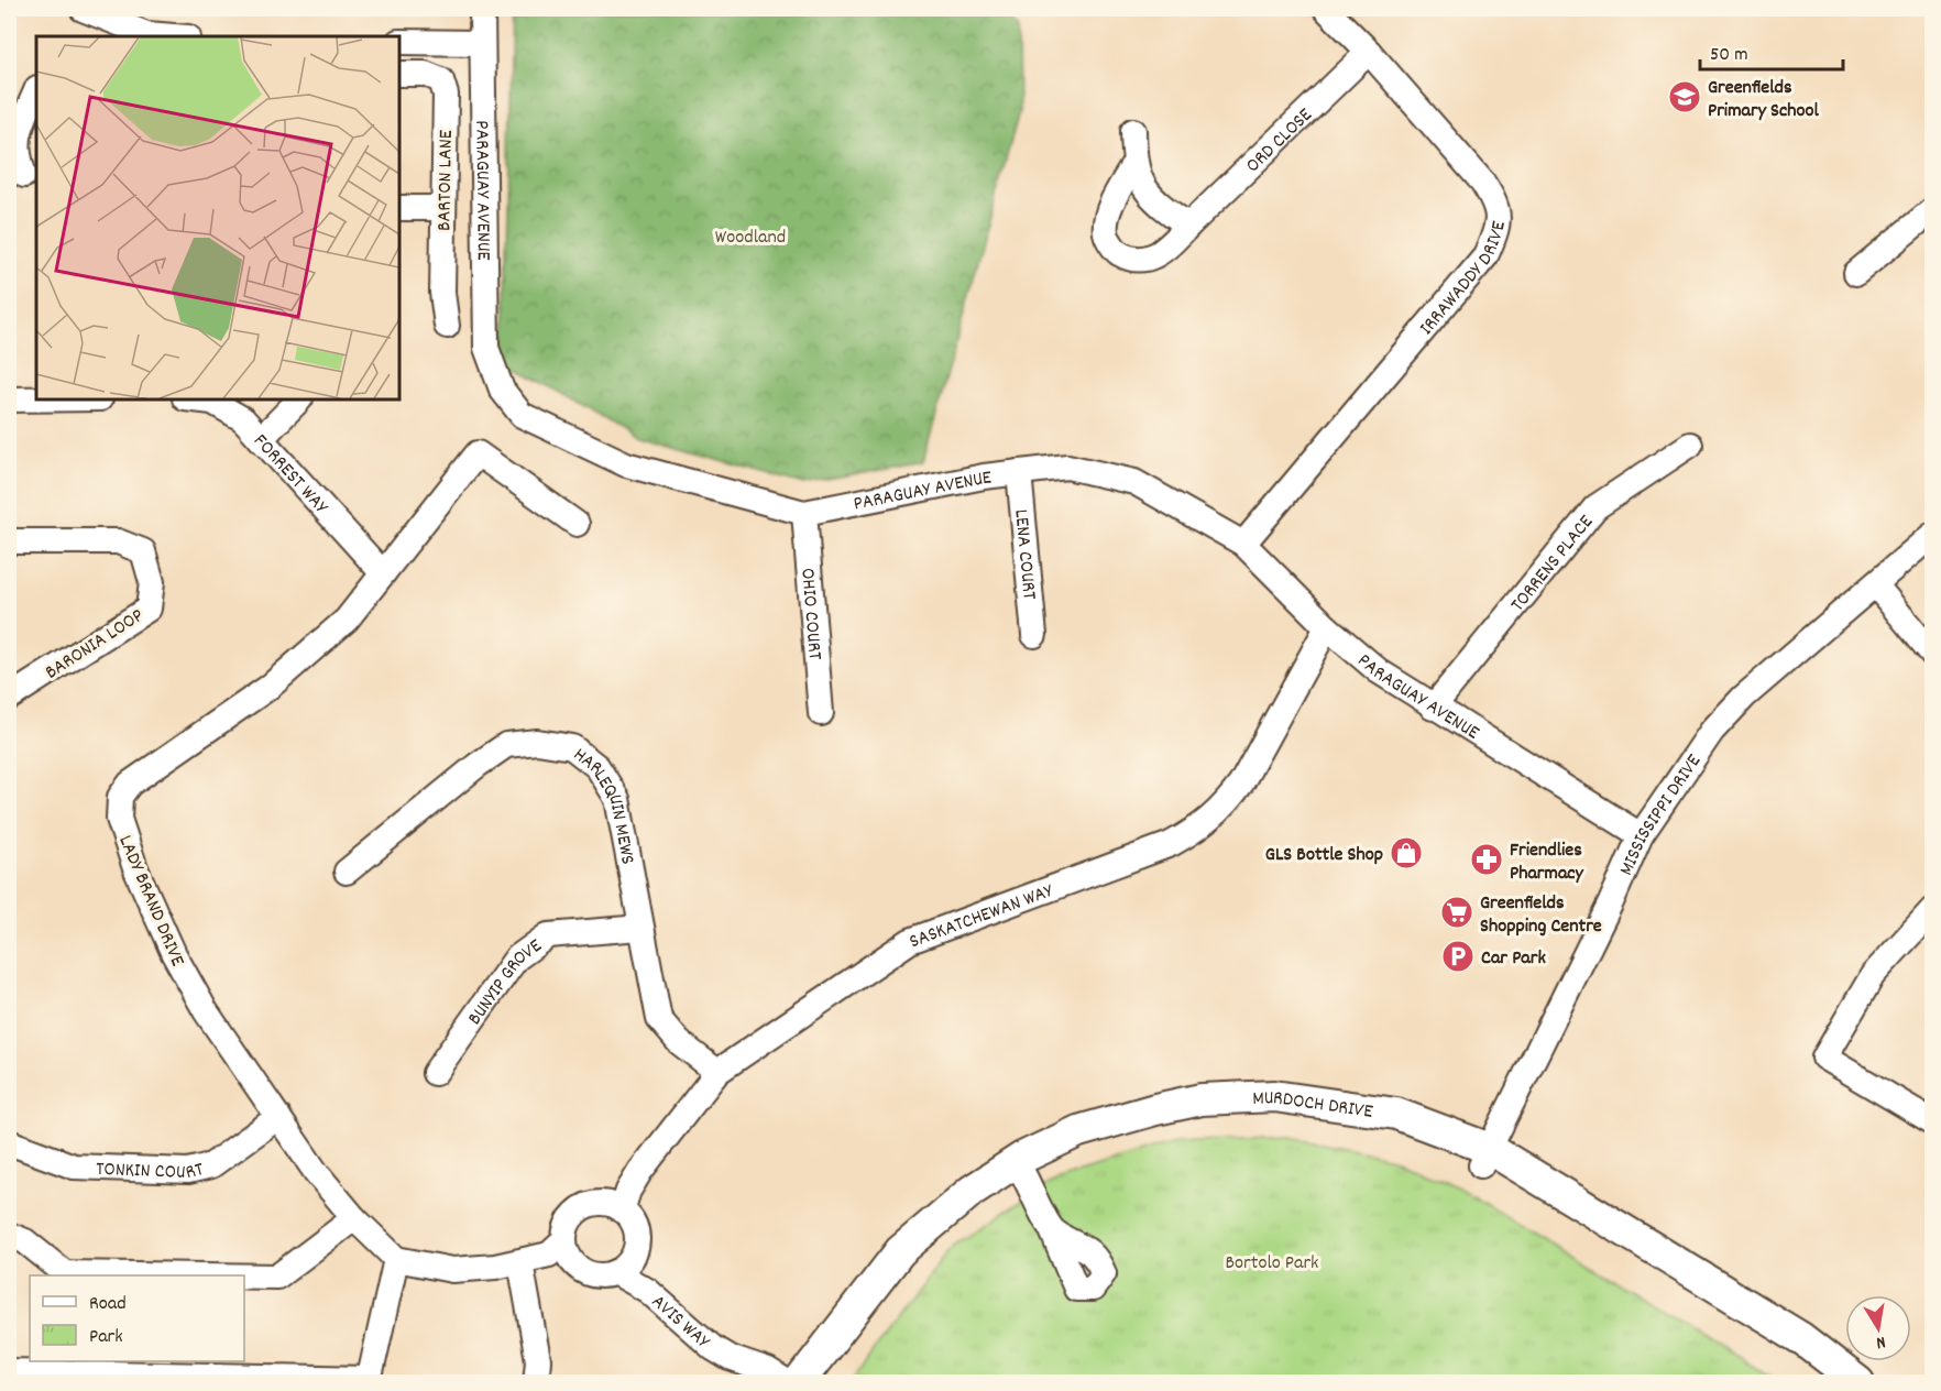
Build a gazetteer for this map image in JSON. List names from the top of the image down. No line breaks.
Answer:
{"streets":{"main road":["MURDOCH DRIVE"],"street":["ORD CLOSE","BARTON LANE","PARAGUAY AVENUE","IRRAWADDY DRIVE","FORREST WAY","LENA COURT","TORRENS PLACE","OHIO COURT","BARONIA LOOP","HARLEQUIN MEWS","MISSISSIPPI DRIVE","LADY BRAND DRIVE","SASKATCHEWAN WAY","BUNYIP GROVE","TONKIN COURT","AVIS WAY"]},"crossings":[["ORD CLOSE","IRRAWADDY DRIVE"],["PARAGUAY AVENUE","IRRAWADDY DRIVE"],["PARAGUAY AVENUE","LENA COURT"],["PARAGUAY AVENUE","TORRENS PLACE"],["PARAGUAY AVENUE","OHIO COURT"],["PARAGUAY AVENUE","MISSISSIPPI DRIVE"],["PARAGUAY AVENUE","SASKATCHEWAN WAY"],["FORREST WAY","LADY BRAND DRIVE"],["HARLEQUIN MEWS","SASKATCHEWAN WAY"],["HARLEQUIN MEWS","BUNYIP GROVE"],["MISSISSIPPI DRIVE","MURDOCH DRIVE"],["LADY BRAND DRIVE","TONKIN COURT"],["SASKATCHEWAN WAY","AVIS WAY"]],"parks":["Woodland","Bortolo Park"],"places":{"school or university":["Greenfields Primary School"],"shop":["GLS Bottle Shop"],"pharmacy":["Friendlies Pharmacy"],"supermarket":["Greenfields Shopping Centre"],"parking":["Car Park"]},"legend":["Road","Park"],"scale_bar":"50 m","north":"bottom"}
